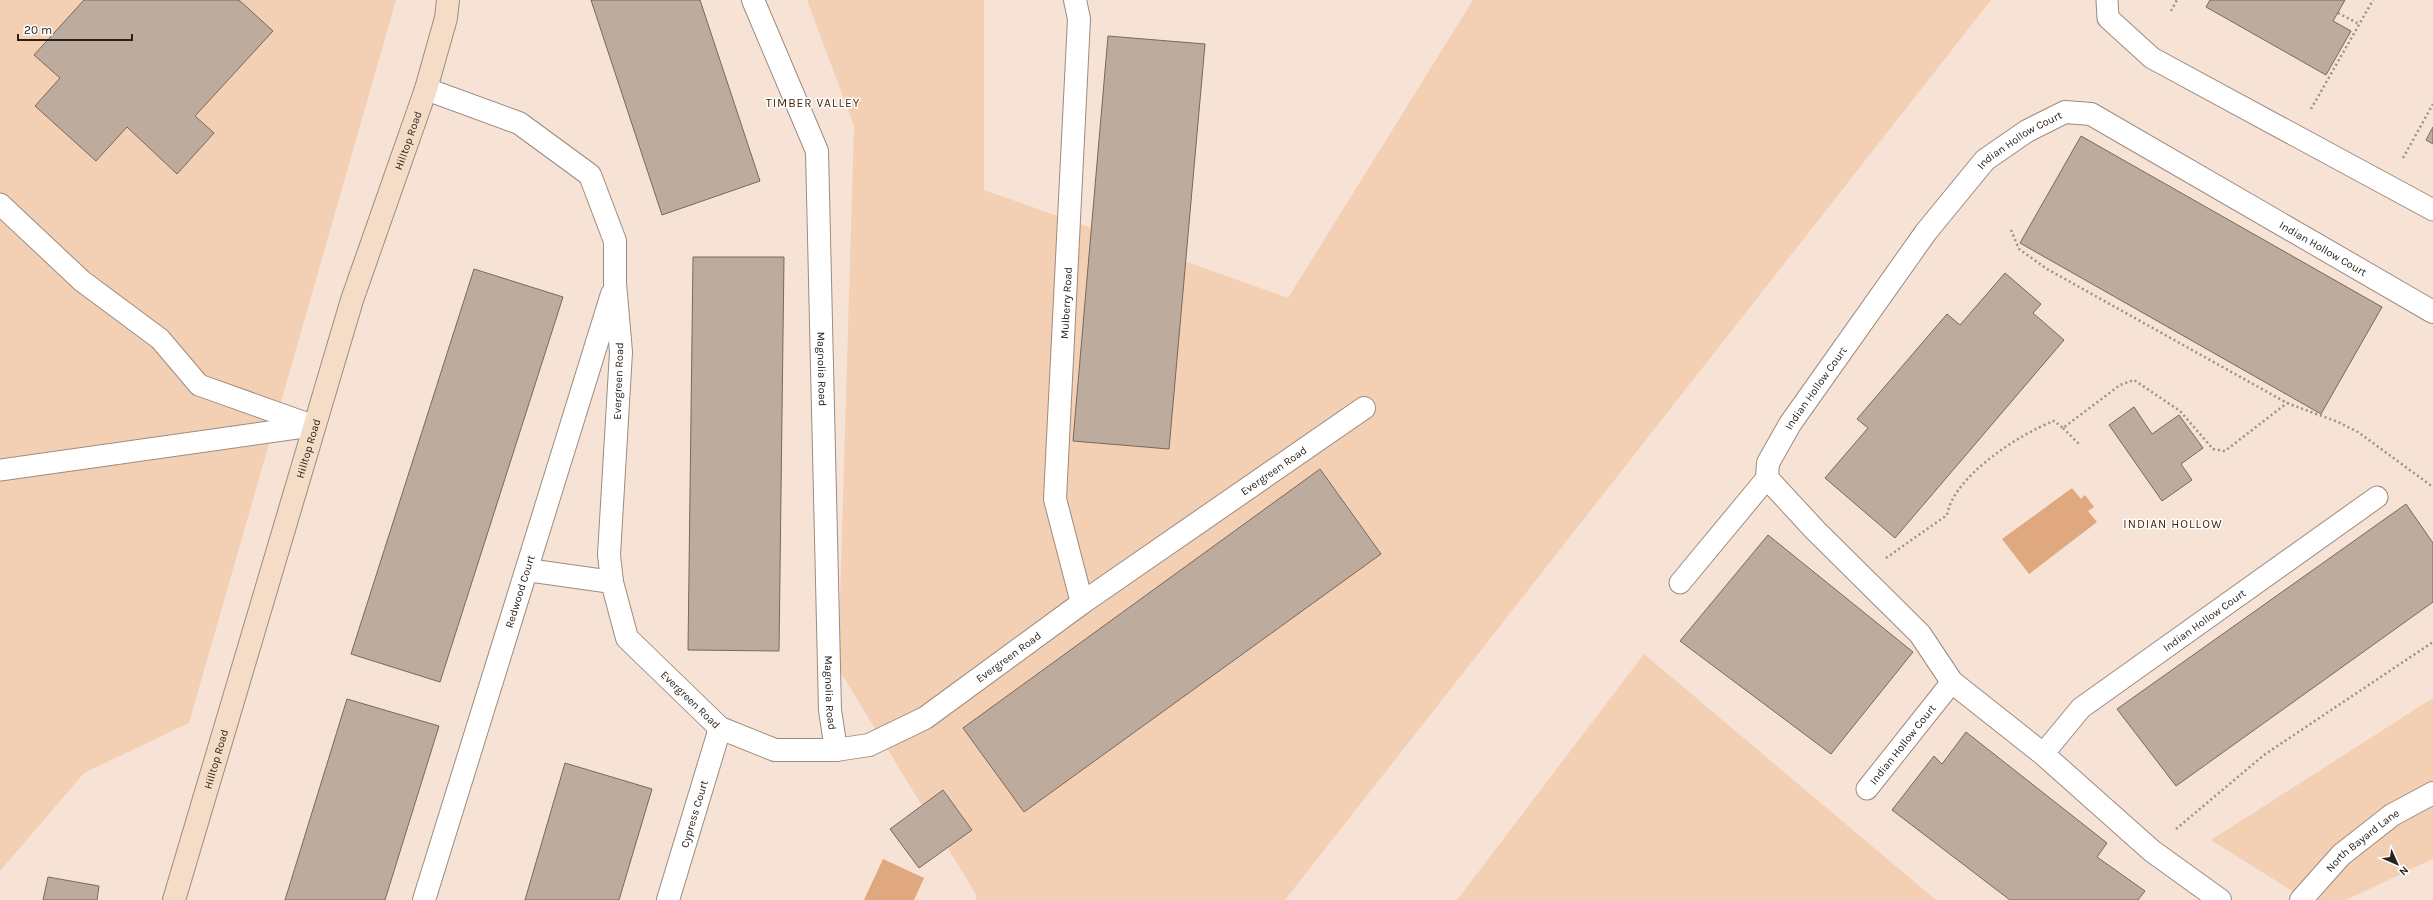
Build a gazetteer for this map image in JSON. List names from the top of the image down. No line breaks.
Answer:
{"streets":{"street":["Hilltop Road","Indian Hollow Court","Mulberry Road","Magnolia Road","Evergreen Road","Redwood Court","Cypress Court","North Bayard Lane"]},"crossings":[["Hilltop Road","Evergreen Road"],["Mulberry Road","Evergreen Road"],["Magnolia Road","Evergreen Road"],["Evergreen Road","Redwood Court"],["Evergreen Road","Cypress Court"]],"districts":["TIMBER VALLEY","INDIAN HOLLOW"],"scale_bar":"20 m","north":"bottom right"}
